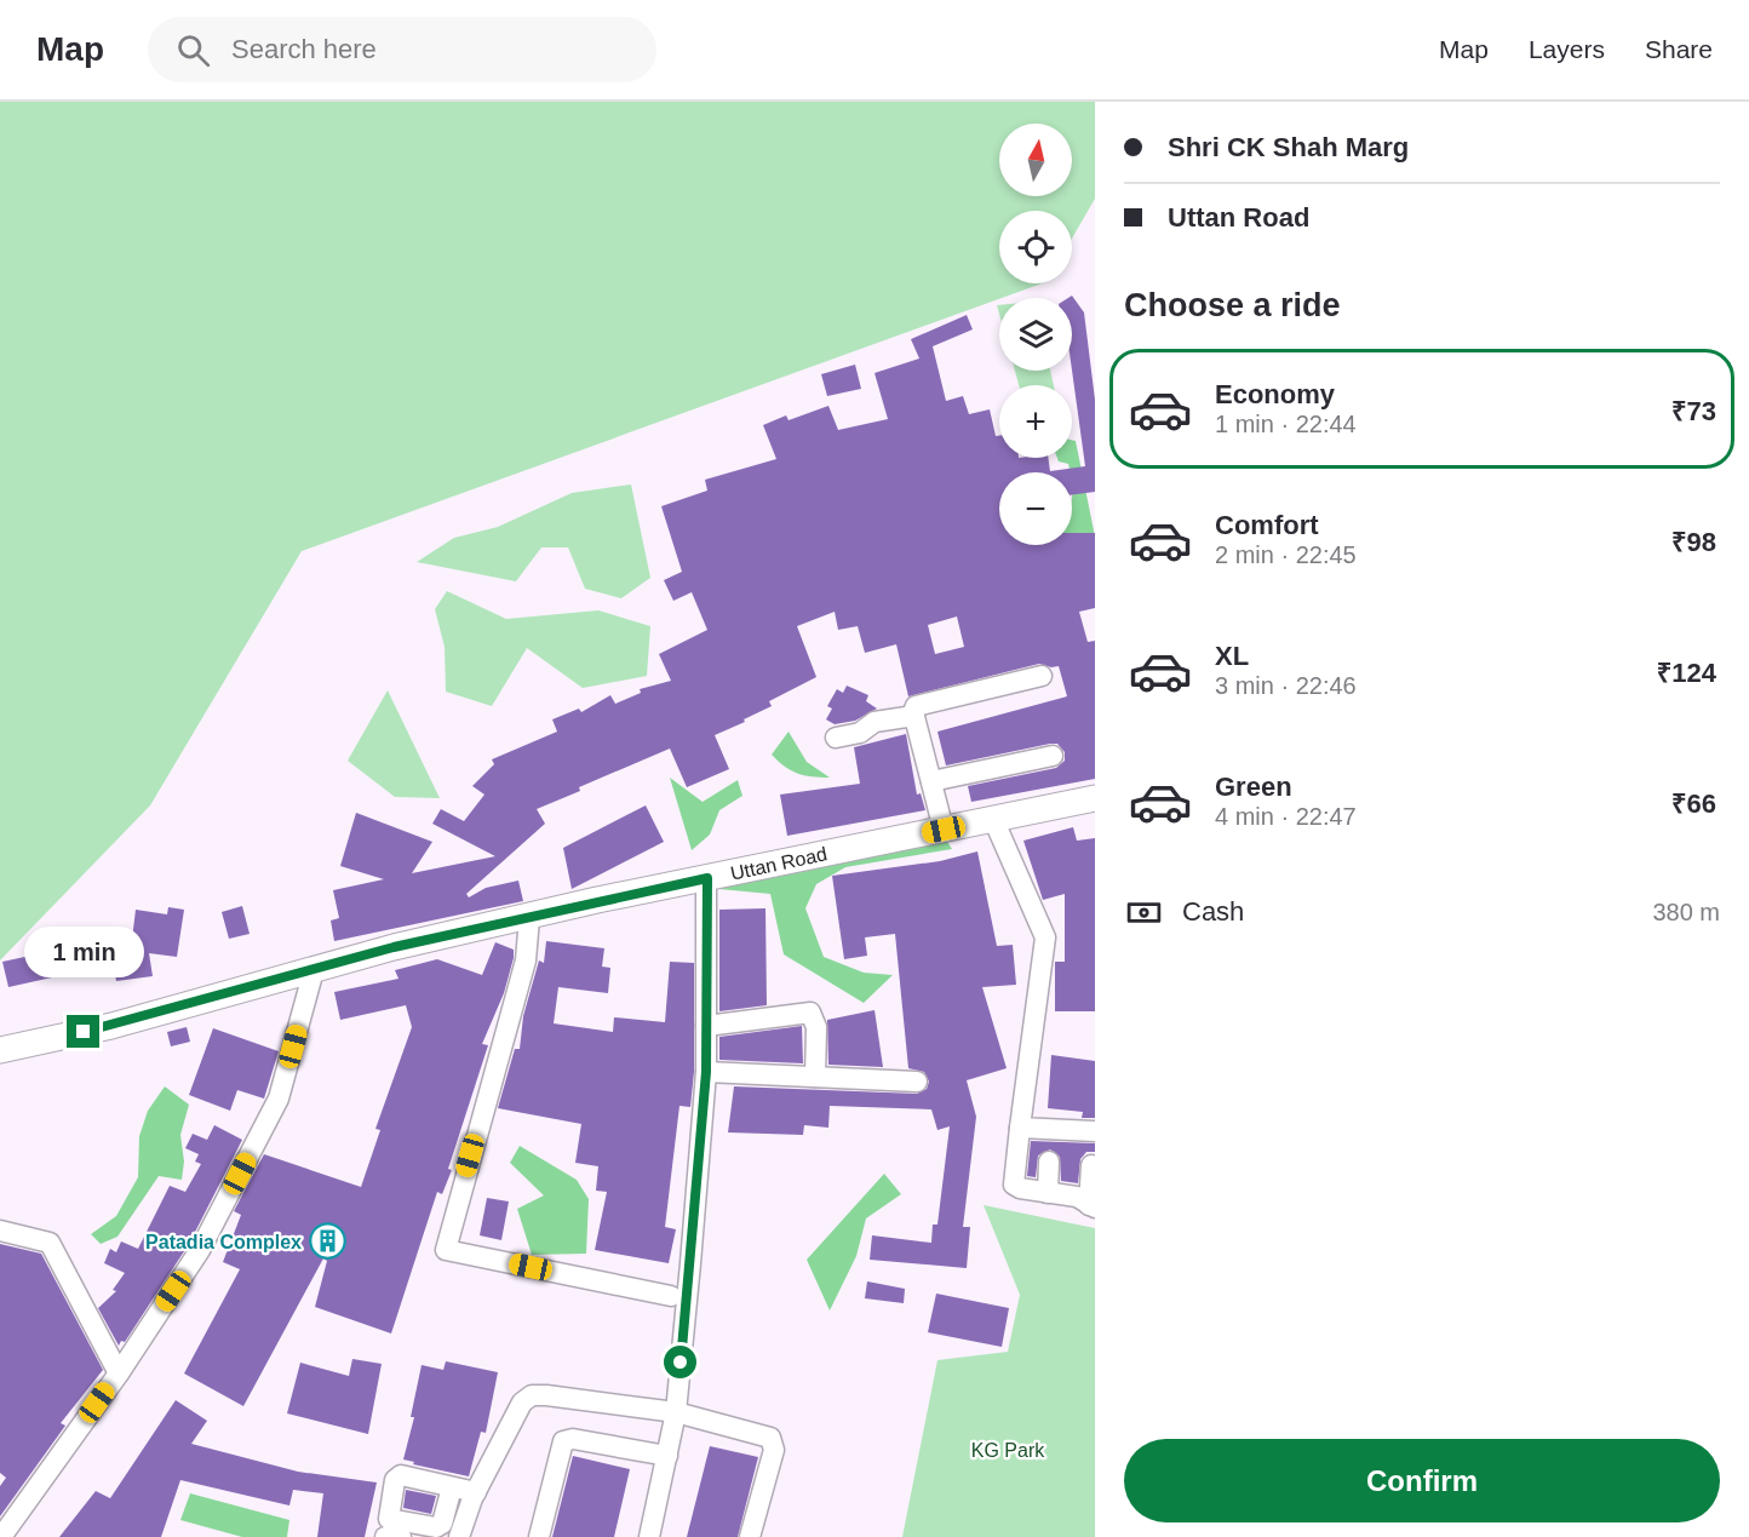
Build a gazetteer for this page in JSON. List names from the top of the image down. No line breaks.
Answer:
{"streets":{"street":["Uttan Road"]},"parks":["KG Park"],"places":{"building":["Patadia Complex"]},"north":"top","page":{"header":"Map","search":"Search here","nav":["Map","Layers","Share"],"banner":["Shri CK Shah Marg","Uttan Road"],"map_buttons":["+","−"],"heading":"Choose a ride","list":[{"name":"Economy","note":"1 min · 22:44","value":"₹73"},{"name":"Comfort","note":"2 min · 22:45","value":"₹98"},{"name":"XL","note":"3 min · 22:46","value":"₹124"},{"name":"Green","note":"4 min · 22:47","value":"₹66"}],"pay":["Cash","380 m"],"bubble":"1 min","buttons":"Confirm"}}
